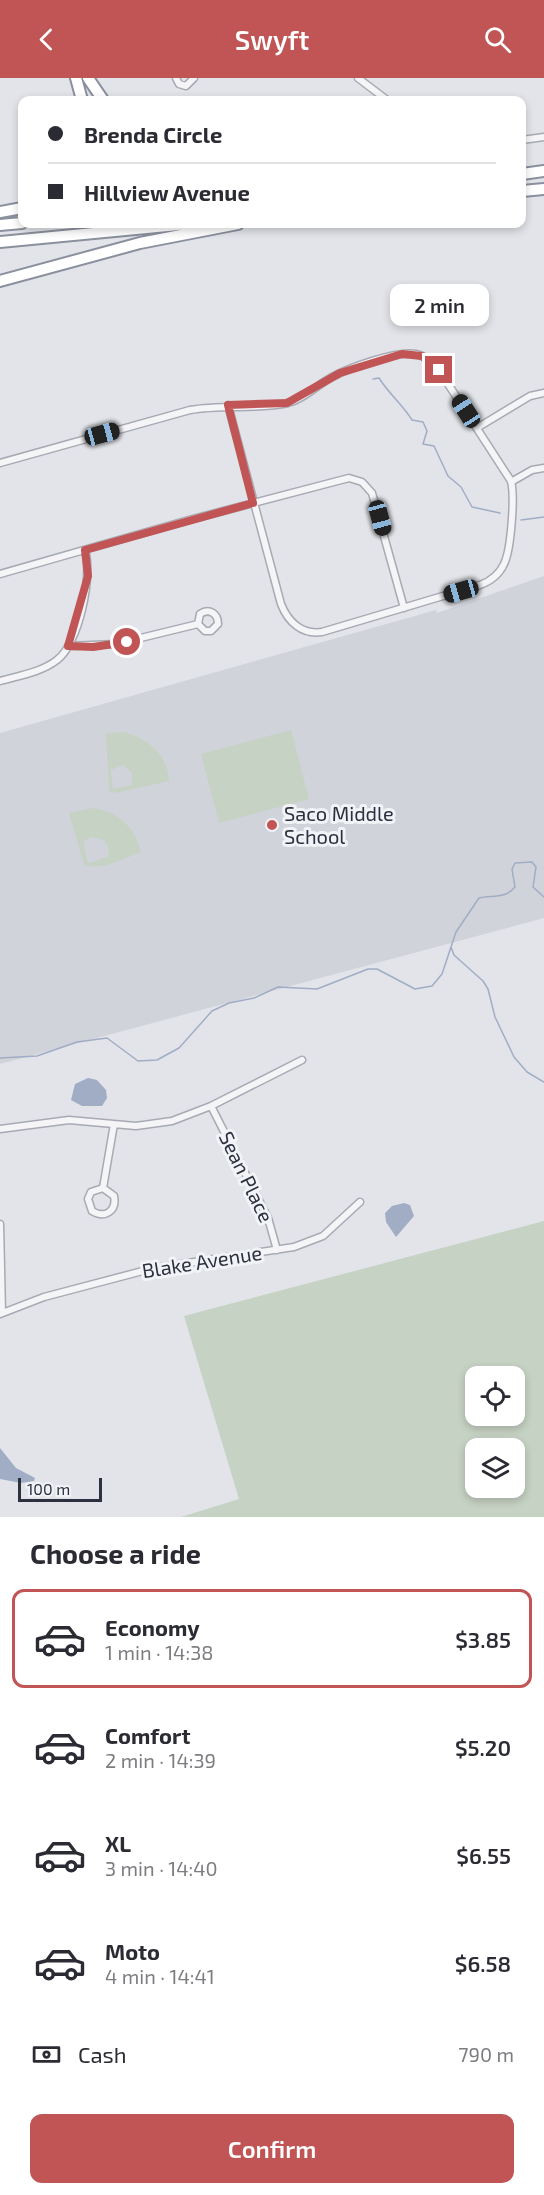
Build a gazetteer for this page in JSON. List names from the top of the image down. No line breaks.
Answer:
{"streets":{"street":["Sean Place","Blake Avenue"]},"crossings":[["Sean Place","Blake Avenue"]],"places":["Saco Middle School"],"scale_bar":"100 m","page":{"header":"Swyft","banner":["Brenda Circle","Hillview Avenue"],"bubble":"2 min","scale":"100 m","heading":"Choose a ride","list":[{"name":"Economy","note":"1 min · 14:38","value":"$3.85"},{"name":"Comfort","note":"2 min · 14:39","value":"$5.20"},{"name":"XL","note":"3 min · 14:40","value":"$6.55"},{"name":"Moto","note":"4 min · 14:41","value":"$6.58"}],"pay":["Cash","790 m"],"buttons":"Confirm"}}
